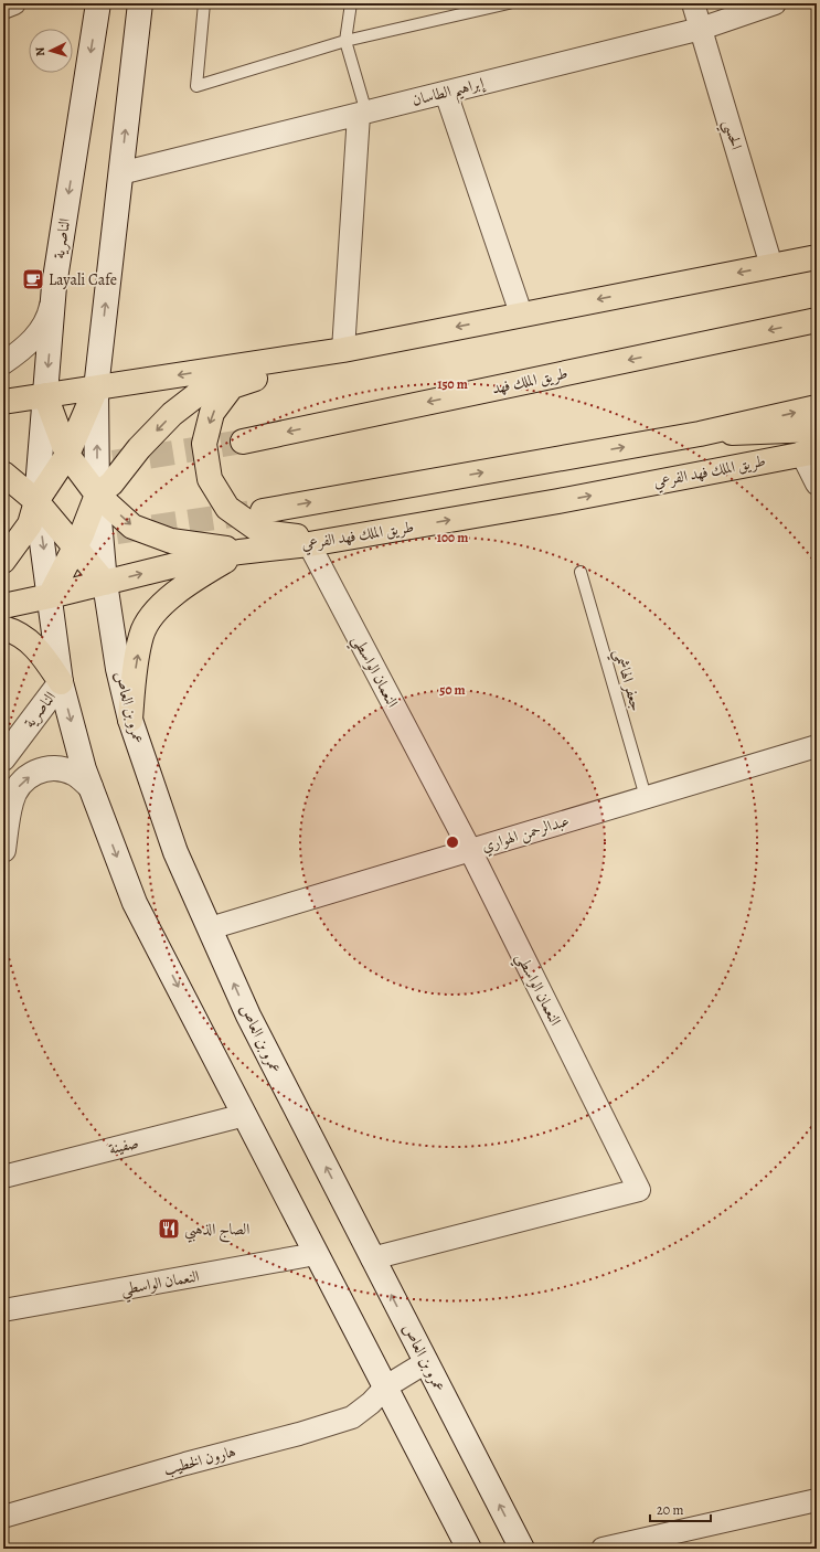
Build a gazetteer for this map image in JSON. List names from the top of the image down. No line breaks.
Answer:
{"streets":{"main road":["الناصرية","طريق الملك فهد","طريق الملك فهد الفرعي","عمرو بن العاص"],"street":["إبراهيم الطاسان","الحسي","النعمان الواسطي","عبدالرحمن الهواري","صفينة","هارون الخطيب"],"lane":["جعفر الهاشمي"]},"crossings":[["إبراهيم الطاسان","الحسي"],["طريق الملك فهد الفرعي","النعمان الواسطي"],["طريق الملك فهد الفرعي","عمرو بن العاص"],["النعمان الواسطي","عمرو بن العاص"],["النعمان الواسطي","عبدالرحمن الهواري"],["جعفر الهاشمي","عبدالرحمن الهواري"],["عمرو بن العاص","عبدالرحمن الهواري"],["عمرو بن العاص","هارون الخطيب"]],"places":{"cafe":["Layali Cafe"],"restaurant":["الصاج الذهبي"]},"scale_bar":"20 m","north":"left","rings":["150 m","100 m","50 m"]}
